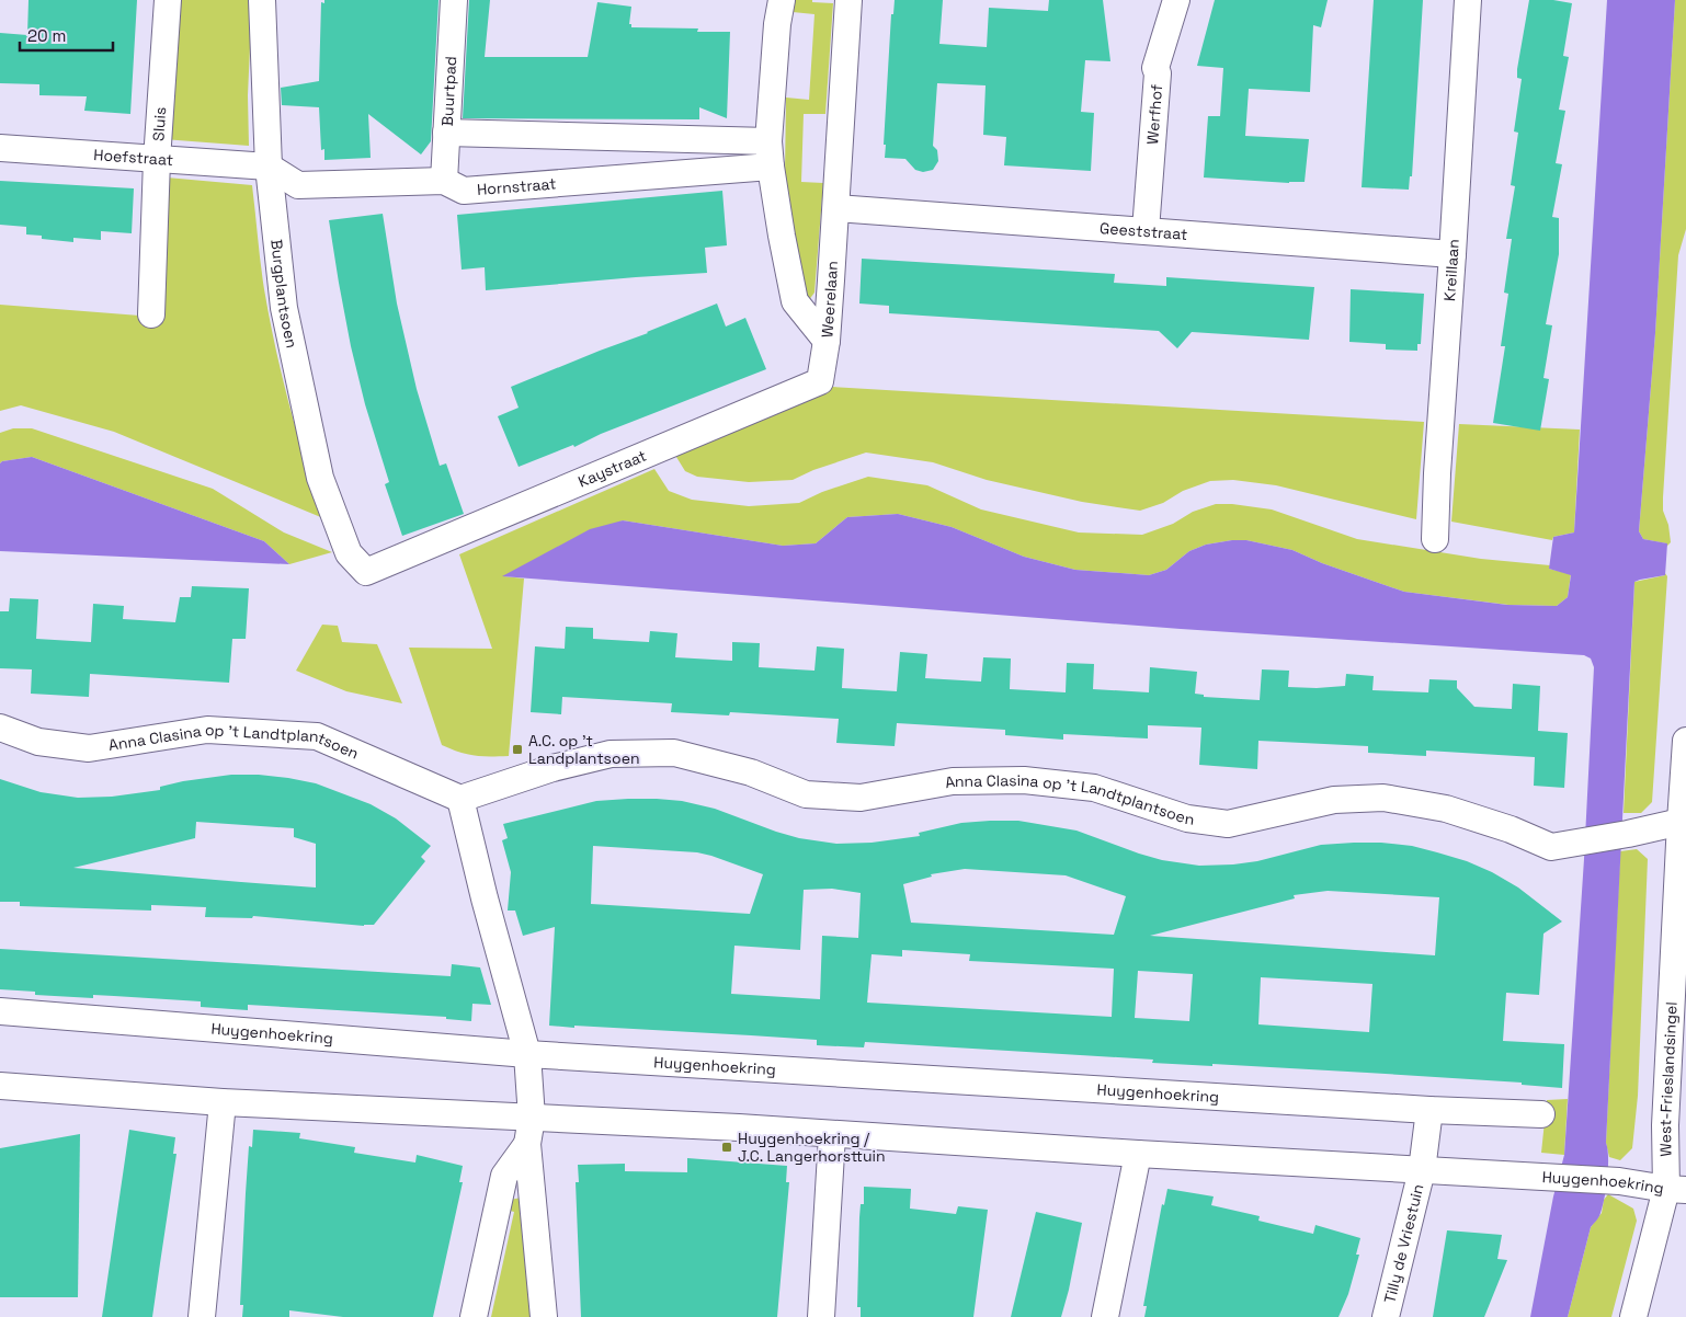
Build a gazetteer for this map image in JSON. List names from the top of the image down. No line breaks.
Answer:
{"streets":{"street":["Buurtpad","Werfhof","Sluis","Hoefstraat","Hornstraat","Geeststraat","Kreillaan","Burgplantsoen","Weerelaan","Kaystraat","Anna Clasina op 't Landtplantsoen","Huygenhoekring","West-Frieslandsingel","Tilly de Vriestuin"]},"crossings":[["Buurtpad","Hornstraat"],["Werfhof","Geeststraat"],["Sluis","Hoefstraat"],["Hoefstraat","Hornstraat"],["Hoefstraat","Burgplantsoen"],["Hornstraat","Burgplantsoen"],["Hornstraat","Weerelaan"],["Geeststraat","Kreillaan"],["Geeststraat","Weerelaan"],["Burgplantsoen","Kaystraat"],["Weerelaan","Kaystraat"],["Anna Clasina op 't Landtplantsoen","West-Frieslandsingel"],["Huygenhoekring","West-Frieslandsingel"],["Huygenhoekring","Tilly de Vriestuin"]],"places":{"transit":["A.C. op 't Landplantsoen","Huygenhoekring / J.C. Langerhorsttuin"]},"scale_bar":"20 m"}
